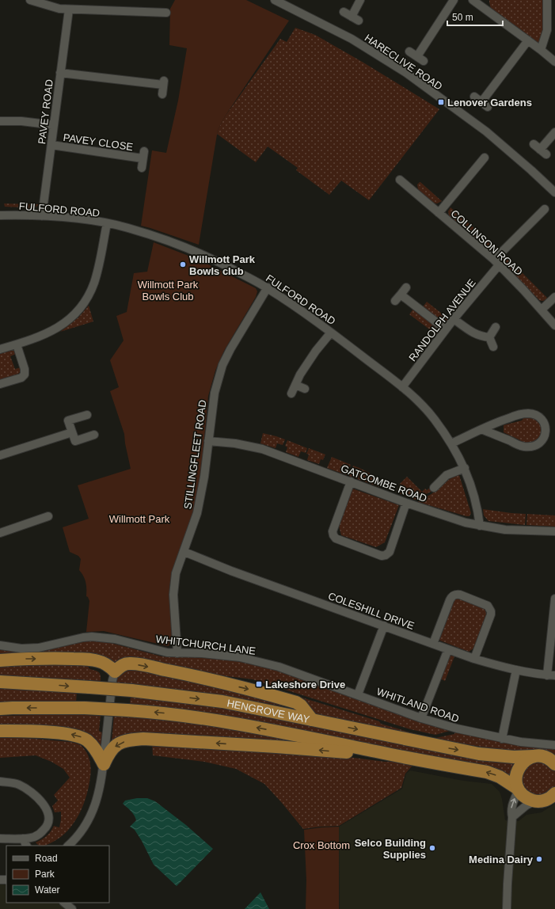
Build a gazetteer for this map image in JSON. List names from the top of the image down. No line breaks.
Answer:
{"streets":{"highway":["HENGROVE WAY"],"street":["HARECLIVE ROAD","PAVEY ROAD","PAVEY CLOSE","FULFORD ROAD","COLLINSON ROAD","RANDOLPH AVENUE","STILLINGFLEET ROAD","GATCOMBE ROAD","COLESHILL DRIVE","WHITCHURCH LANE","WHITLAND ROAD"]},"crossings":[["PAVEY ROAD","PAVEY CLOSE"],["PAVEY ROAD","FULFORD ROAD"],["FULFORD ROAD","RANDOLPH AVENUE"],["FULFORD ROAD","STILLINGFLEET ROAD"],["FULFORD ROAD","GATCOMBE ROAD"],["COLLINSON ROAD","RANDOLPH AVENUE"],["STILLINGFLEET ROAD","GATCOMBE ROAD"],["STILLINGFLEET ROAD","COLESHILL DRIVE"],["STILLINGFLEET ROAD","WHITCHURCH LANE"],["WHITCHURCH LANE","WHITLAND ROAD"]],"parks":["Willmott Park Bowls Club","Willmott Park","Crox Bottom"],"places":{"transit":["Lenover Gardens","Lakeshore Drive"],"other":["Willmott Park Bowls club","Selco Building Supplies","Medina Dairy"]},"legend":["Road","Park","Water"],"scale_bar":"50 m"}
